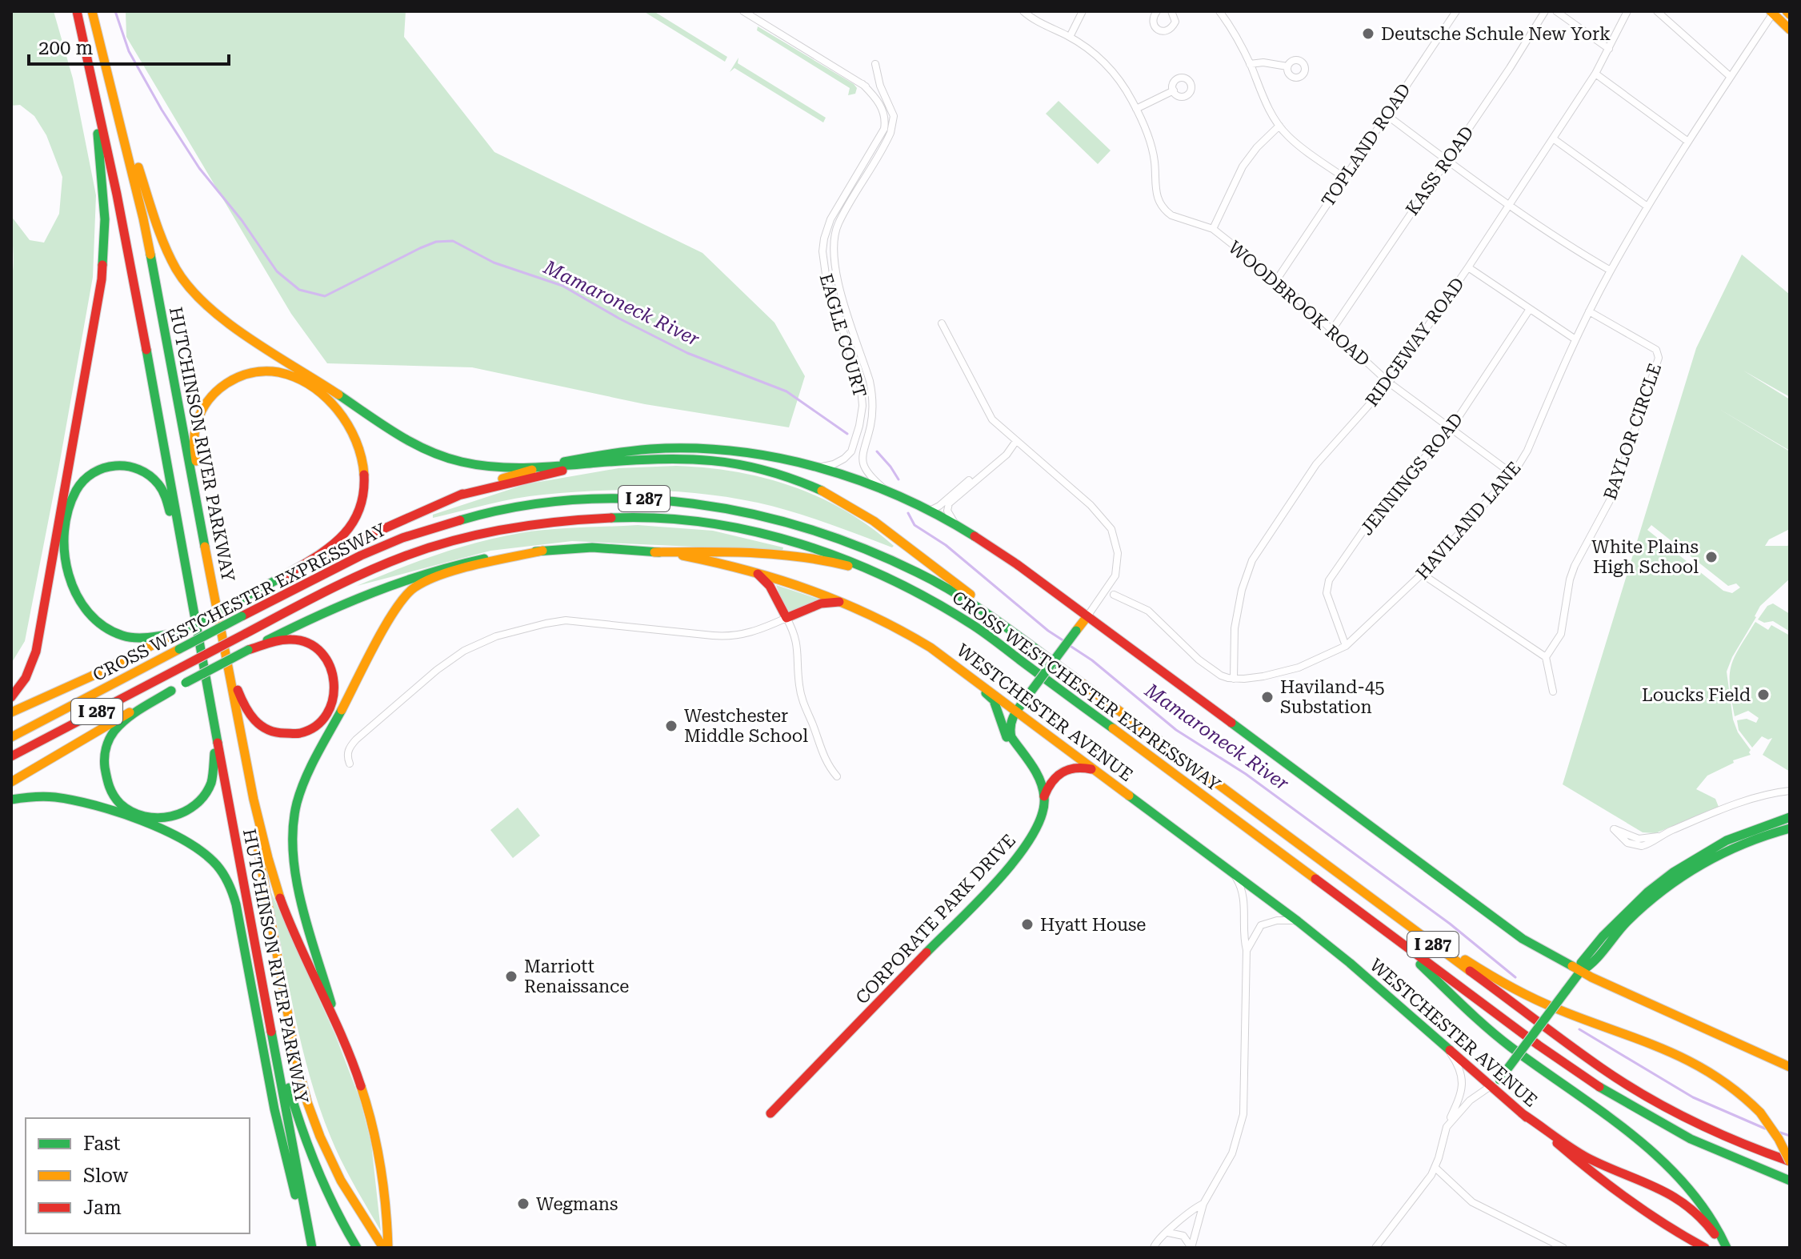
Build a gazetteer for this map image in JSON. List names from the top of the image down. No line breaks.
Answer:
{"streets":{"main road":["HUTCHINSON RIVER PARKWAY","I 287","CROSS WESTCHESTER EXPRESSWAY","WESTCHESTER AVENUE","CORPORATE PARK DRIVE"],"street":["TOPLAND ROAD","KASS ROAD","WOODBROOK ROAD","EAGLE COURT","RIDGEWAY ROAD","BAYLOR CIRCLE","JENNINGS ROAD","HAVILAND LANE"]},"crossings":[["TOPLAND ROAD","WOODBROOK ROAD"],["KASS ROAD","WOODBROOK ROAD"],["WOODBROOK ROAD","RIDGEWAY ROAD"],["WOODBROOK ROAD","JENNINGS ROAD"],["WOODBROOK ROAD","HAVILAND LANE"],["RIDGEWAY ROAD","HAVILAND LANE"],["BAYLOR CIRCLE","HAVILAND LANE"],["JENNINGS ROAD","HAVILAND LANE"]],"water":["Mamaroneck River"],"places":["Deutsche Schule New York","White Plains High School","Loucks Field","Haviland-45 Substation","Westchester Middle School","Hyatt House","Marriott Renaissance","Wegmans"],"legend":["Fast","Slow","Jam"],"scale_bar":"200 m"}
